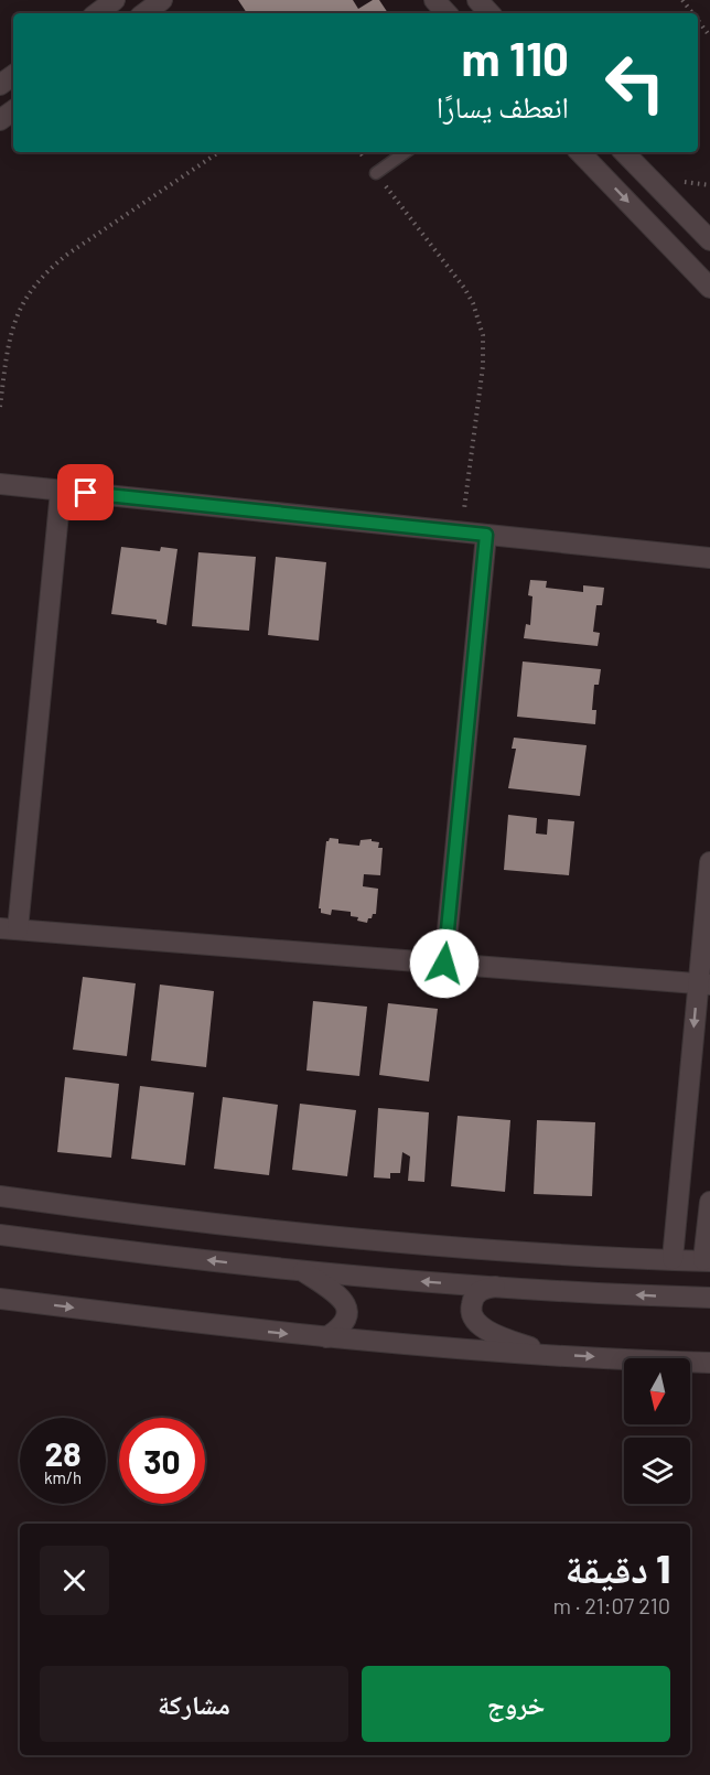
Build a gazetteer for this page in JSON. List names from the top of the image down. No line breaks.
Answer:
{"north":"bottom","page":{"turn":["110 m","انعطف يسارًا"],"speed":"28 km/h","limit":"30","heading":["1 دقيقة","210 m · 21:07"],"buttons":["خروج","مشاركة"]}}
